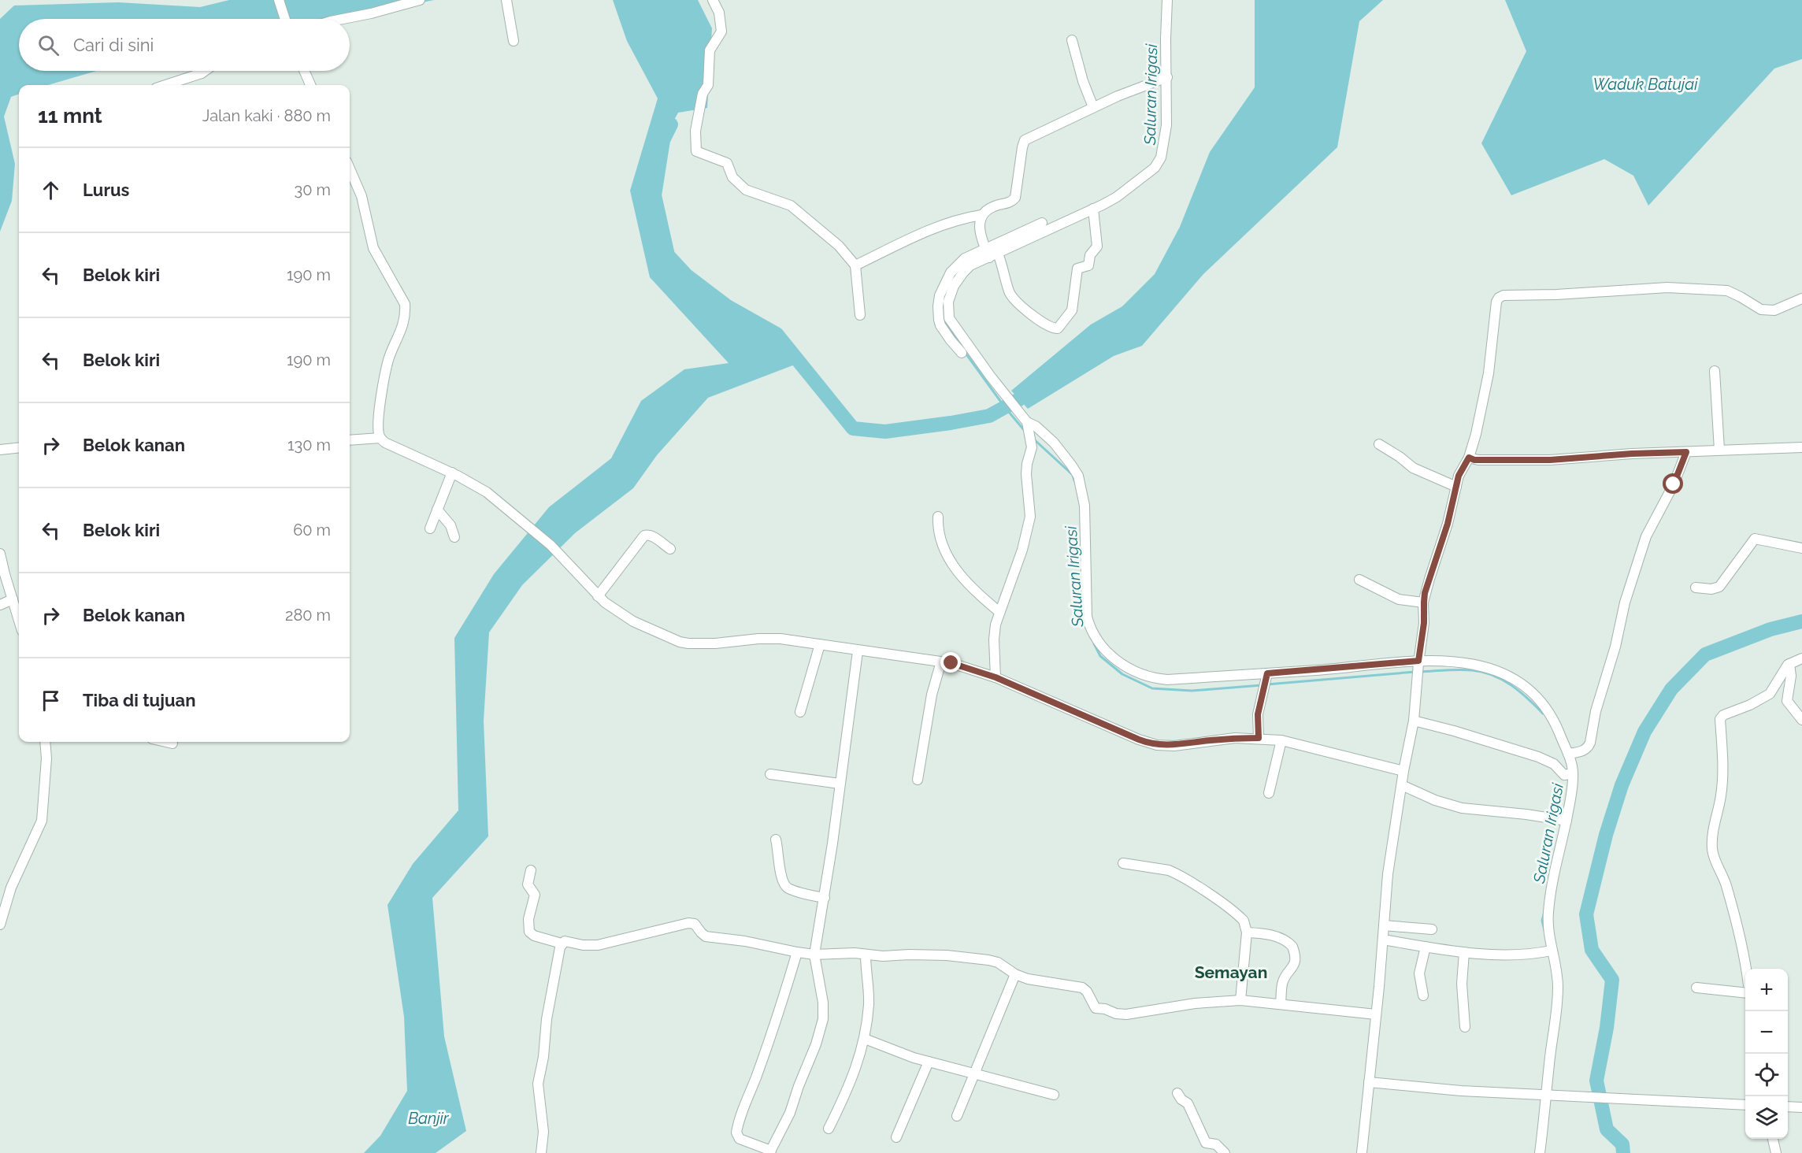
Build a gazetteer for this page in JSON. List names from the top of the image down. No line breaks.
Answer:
{"districts":["Semayan"],"water":["Waduk Batujai","Saluran Irigasi","Banjir"],"page":{"search":"Cari di sini","heading":["11 mnt","Jalan kaki · 880 m"],"list":[["Lurus","30 m"],["Belok kiri","190 m"],["Belok kiri","190 m"],["Belok kanan","130 m"],["Belok kiri","60 m"],["Belok kanan","280 m"],"Tiba di tujuan"],"map_buttons":["+","−"]}}
